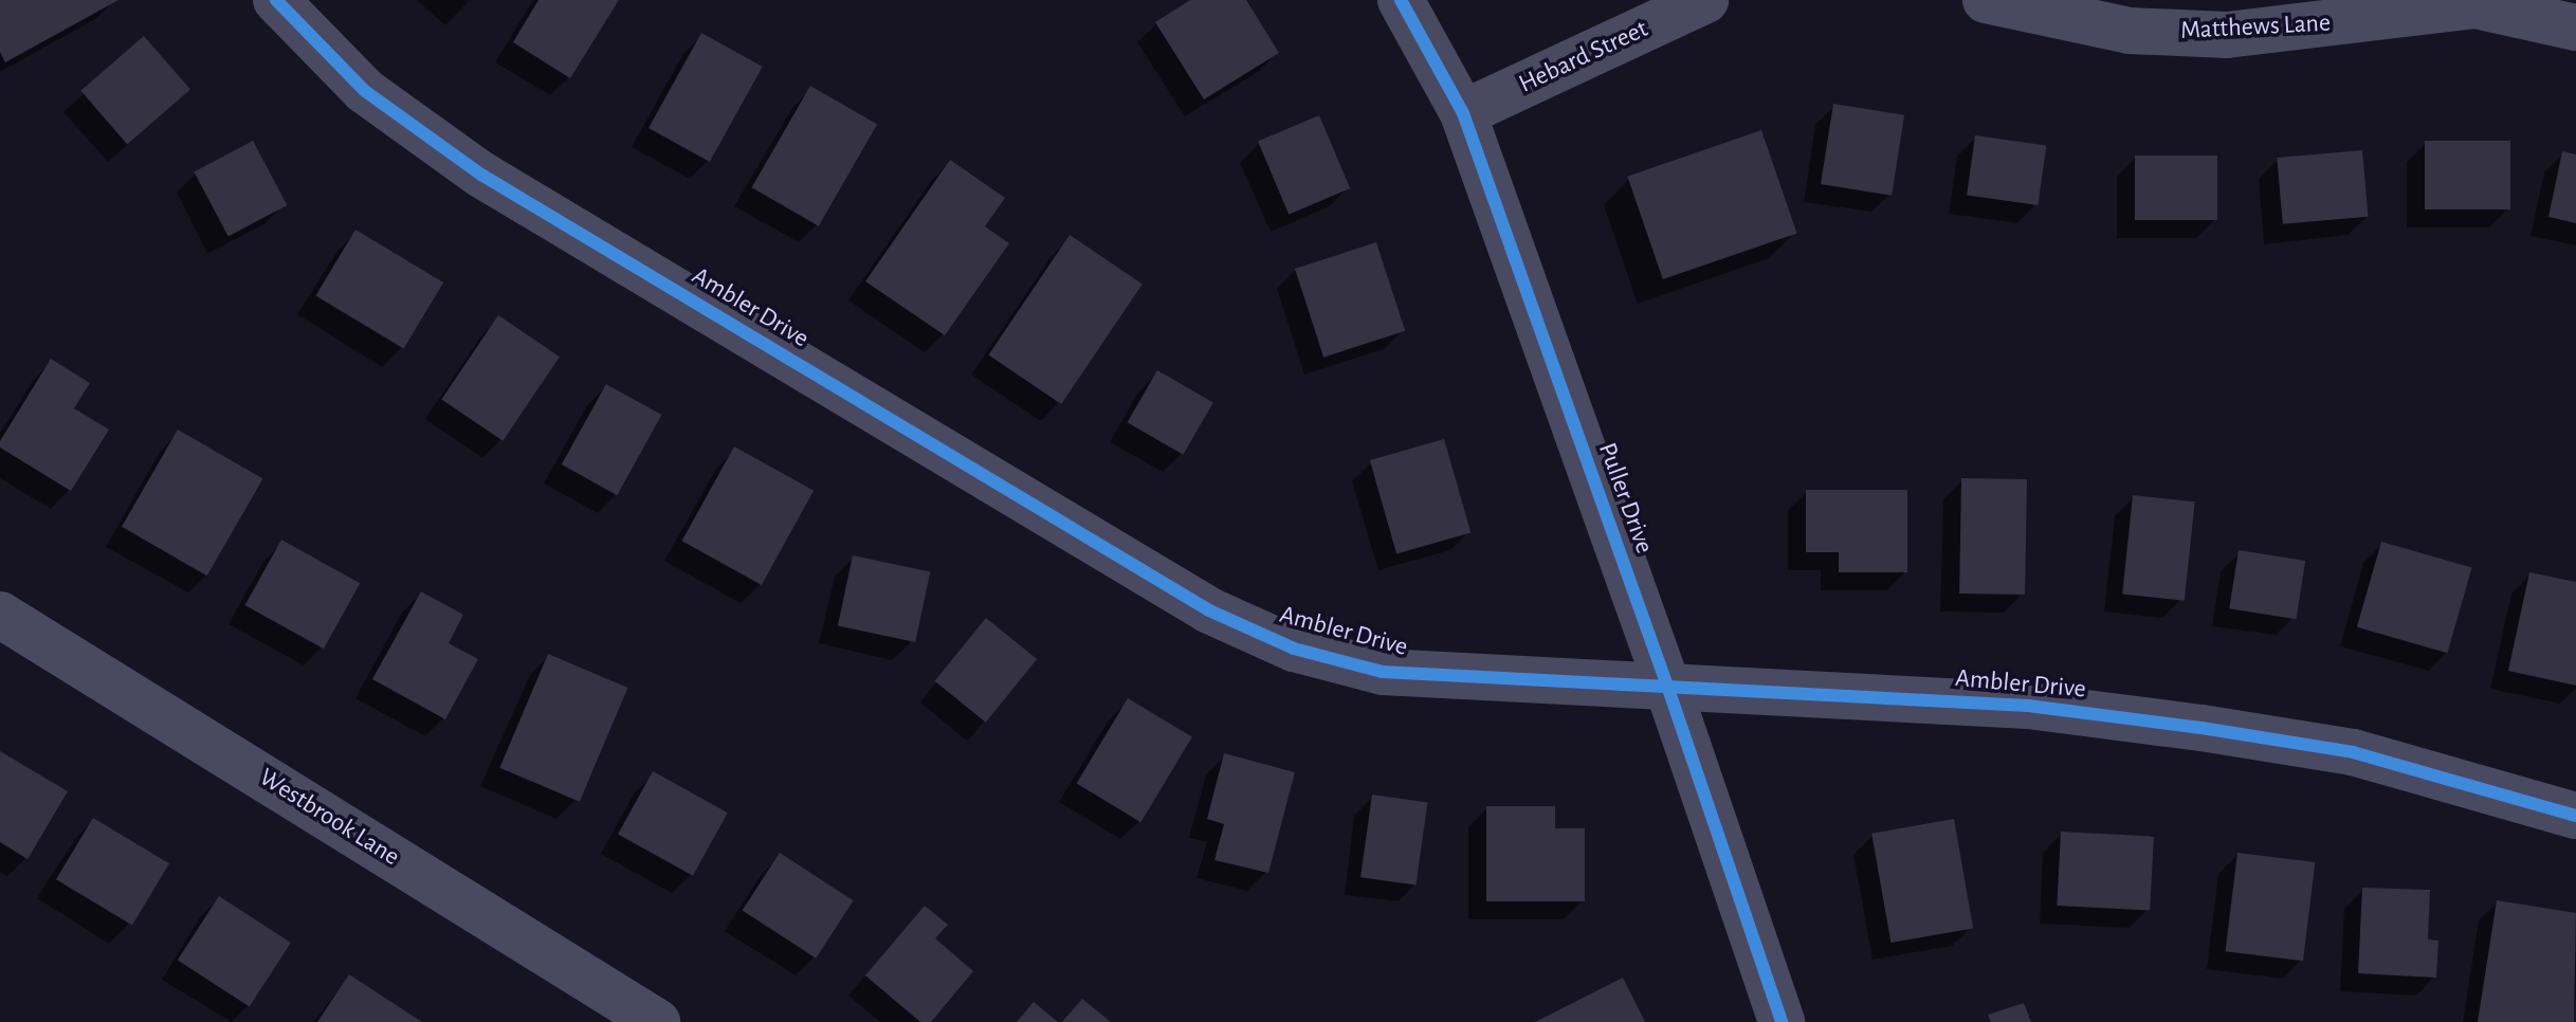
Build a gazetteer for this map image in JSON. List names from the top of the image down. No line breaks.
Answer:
{"streets":{"street":["Matthews Lane","Hebard Street","Ambler Drive","Puller Drive","Westbrook Lane"]},"crossings":[["Hebard Street","Puller Drive"],["Ambler Drive","Puller Drive"]]}
